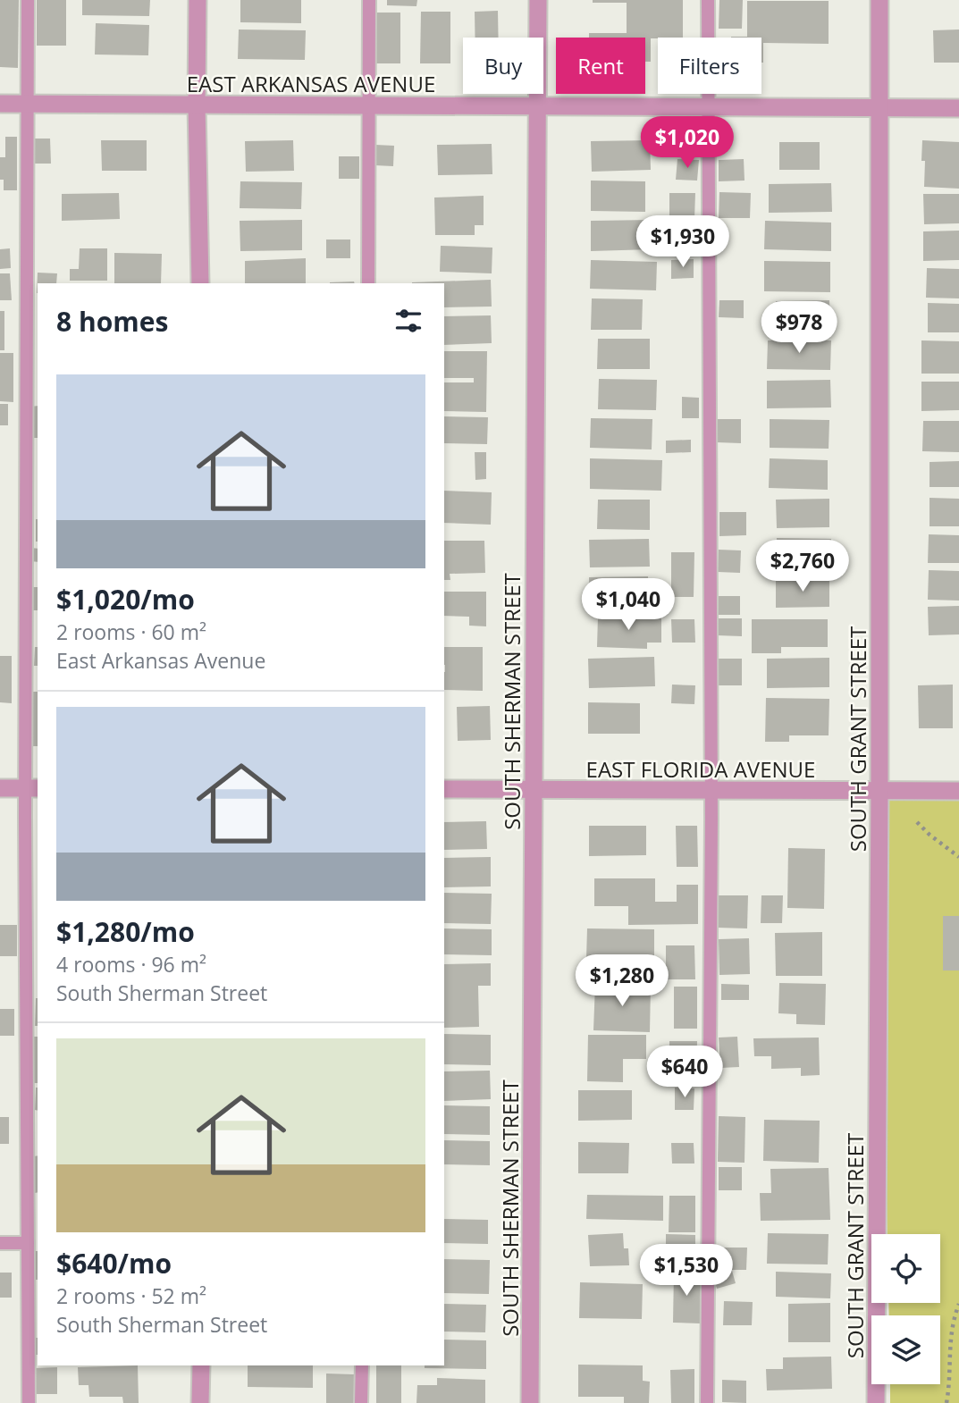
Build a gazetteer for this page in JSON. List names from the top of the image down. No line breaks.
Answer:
{"streets":{"street":["EAST ARKANSAS AVENUE","SOUTH SHERMAN STREET","SOUTH GRANT STREET","EAST FLORIDA AVENUE"]},"crossings":[["EAST ARKANSAS AVENUE","SOUTH SHERMAN STREET"],["EAST ARKANSAS AVENUE","SOUTH GRANT STREET"],["SOUTH SHERMAN STREET","EAST FLORIDA AVENUE"],["SOUTH GRANT STREET","EAST FLORIDA AVENUE"]],"page":{"chip":["Buy","Rent","Filters"],"price":["$1,020","$1,930","$978","$2,760","$1,040","$1,280","$640","$1,530"],"heading":"8 homes","list":[{"name":"$1,020/mo","note":"2 rooms · 60 m² · East Arkansas Avenue"},{"name":"$1,280/mo","note":"4 rooms · 96 m² · South Sherman Street"},{"name":"$640/mo","note":"2 rooms · 52 m² · South Sherman Street"}]}}
